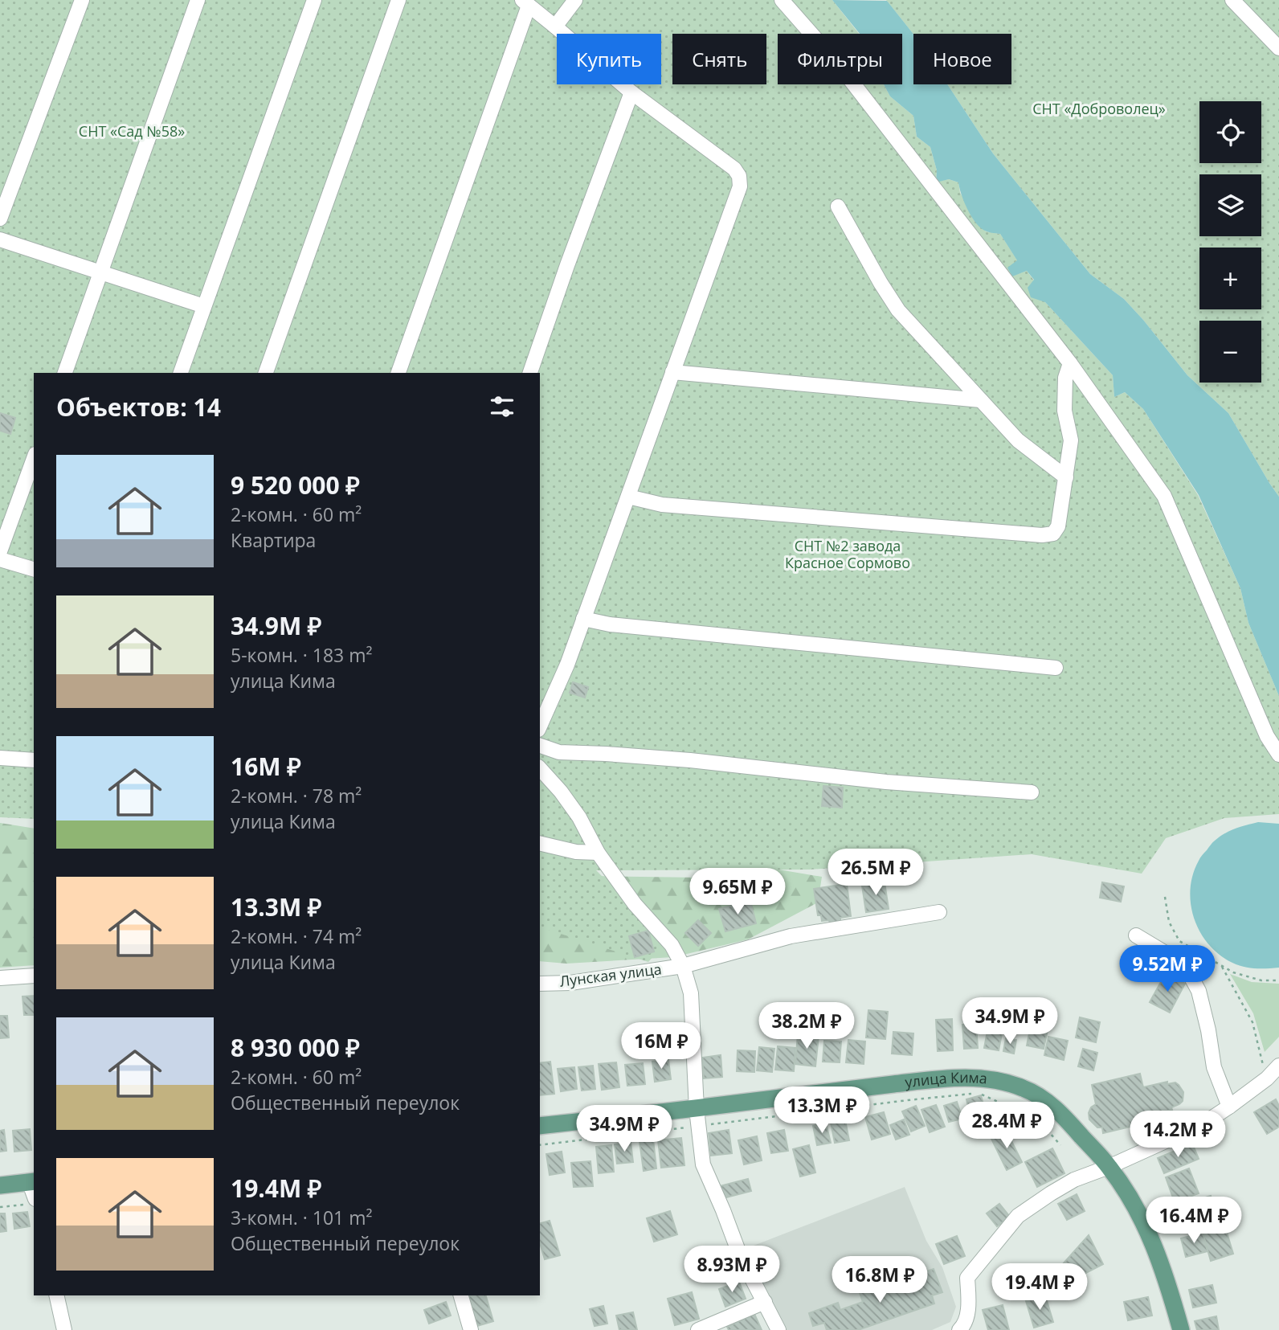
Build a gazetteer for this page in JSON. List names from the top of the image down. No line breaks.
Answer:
{"streets":{"main road":["улица Кима"],"street":["Лунская улица"]},"parks":["СНТ «Доброволец»","СНТ «Сад №58»","СНТ №2 завода Красное Сормово"],"page":{"chip":["Купить","Снять","Фильтры","Новое"],"map_buttons":["+","−"],"heading":"Объектов: 14","list":[{"name":"9 520 000 ₽","note":"2-комн. · 60 m² · Квартира"},{"name":"34.9M ₽","note":"5-комн. · 183 m² · улица Кима"},{"name":"16M ₽","note":"2-комн. · 78 m² · улица Кима"},{"name":"13.3M ₽","note":"2-комн. · 74 m² · улица Кима"},{"name":"8 930 000 ₽","note":"2-комн. · 60 m² · Общественный переулок"},{"name":"19.4M ₽","note":"3-комн. · 101 m² · Общественный переулок"}],"price":["26.5M ₽","9.65M ₽","9.52M ₽","34.9M ₽","38.2M ₽","16M ₽","13.3M ₽","28.4M ₽","34.9M ₽","14.2M ₽","16.4M ₽","8.93M ₽","16.8M ₽","19.4M ₽"]}}
